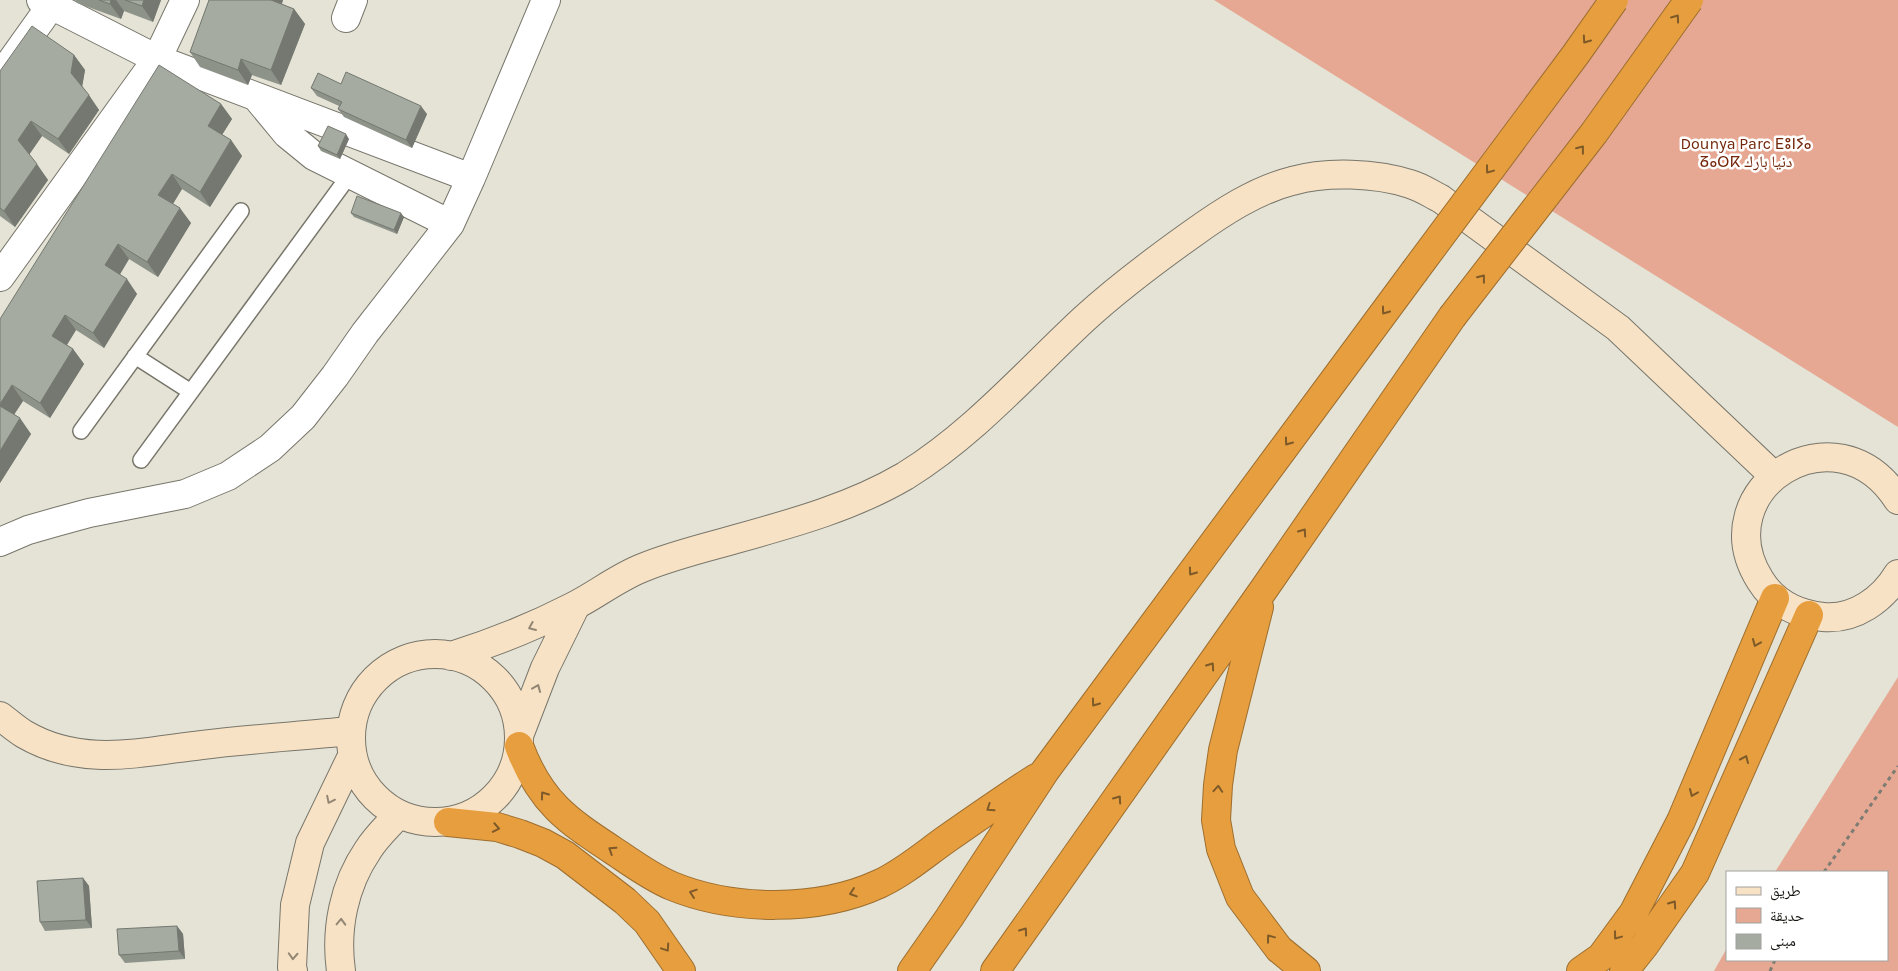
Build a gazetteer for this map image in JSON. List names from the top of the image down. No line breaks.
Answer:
{"parks":["Dounya Parc ⴹⵓⵏⵢⴰ ⵒⴰⵔⴽ دنيا بارك"],"legend":["طريق","حديقة","مبنى"]}
